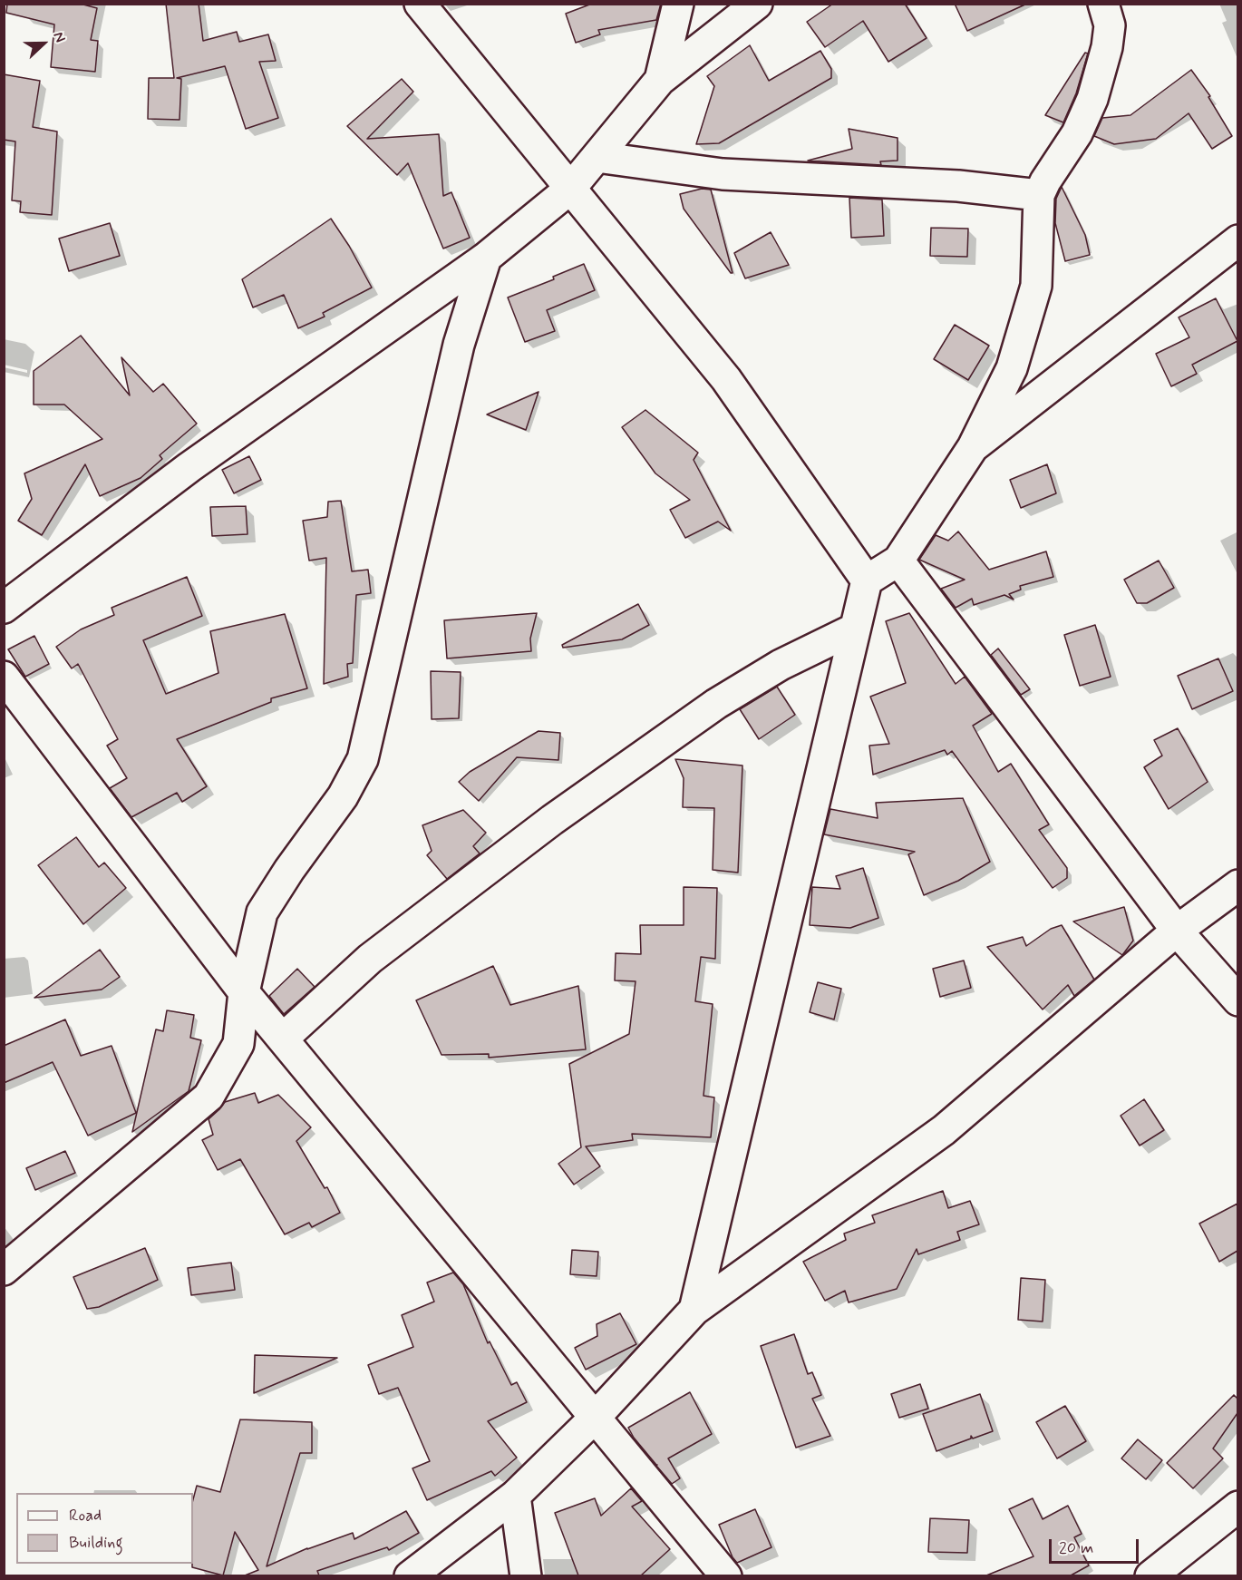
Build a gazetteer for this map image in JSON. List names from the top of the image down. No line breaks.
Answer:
{"legend":["Road","Building"],"scale_bar":"20 m","north":"right"}
